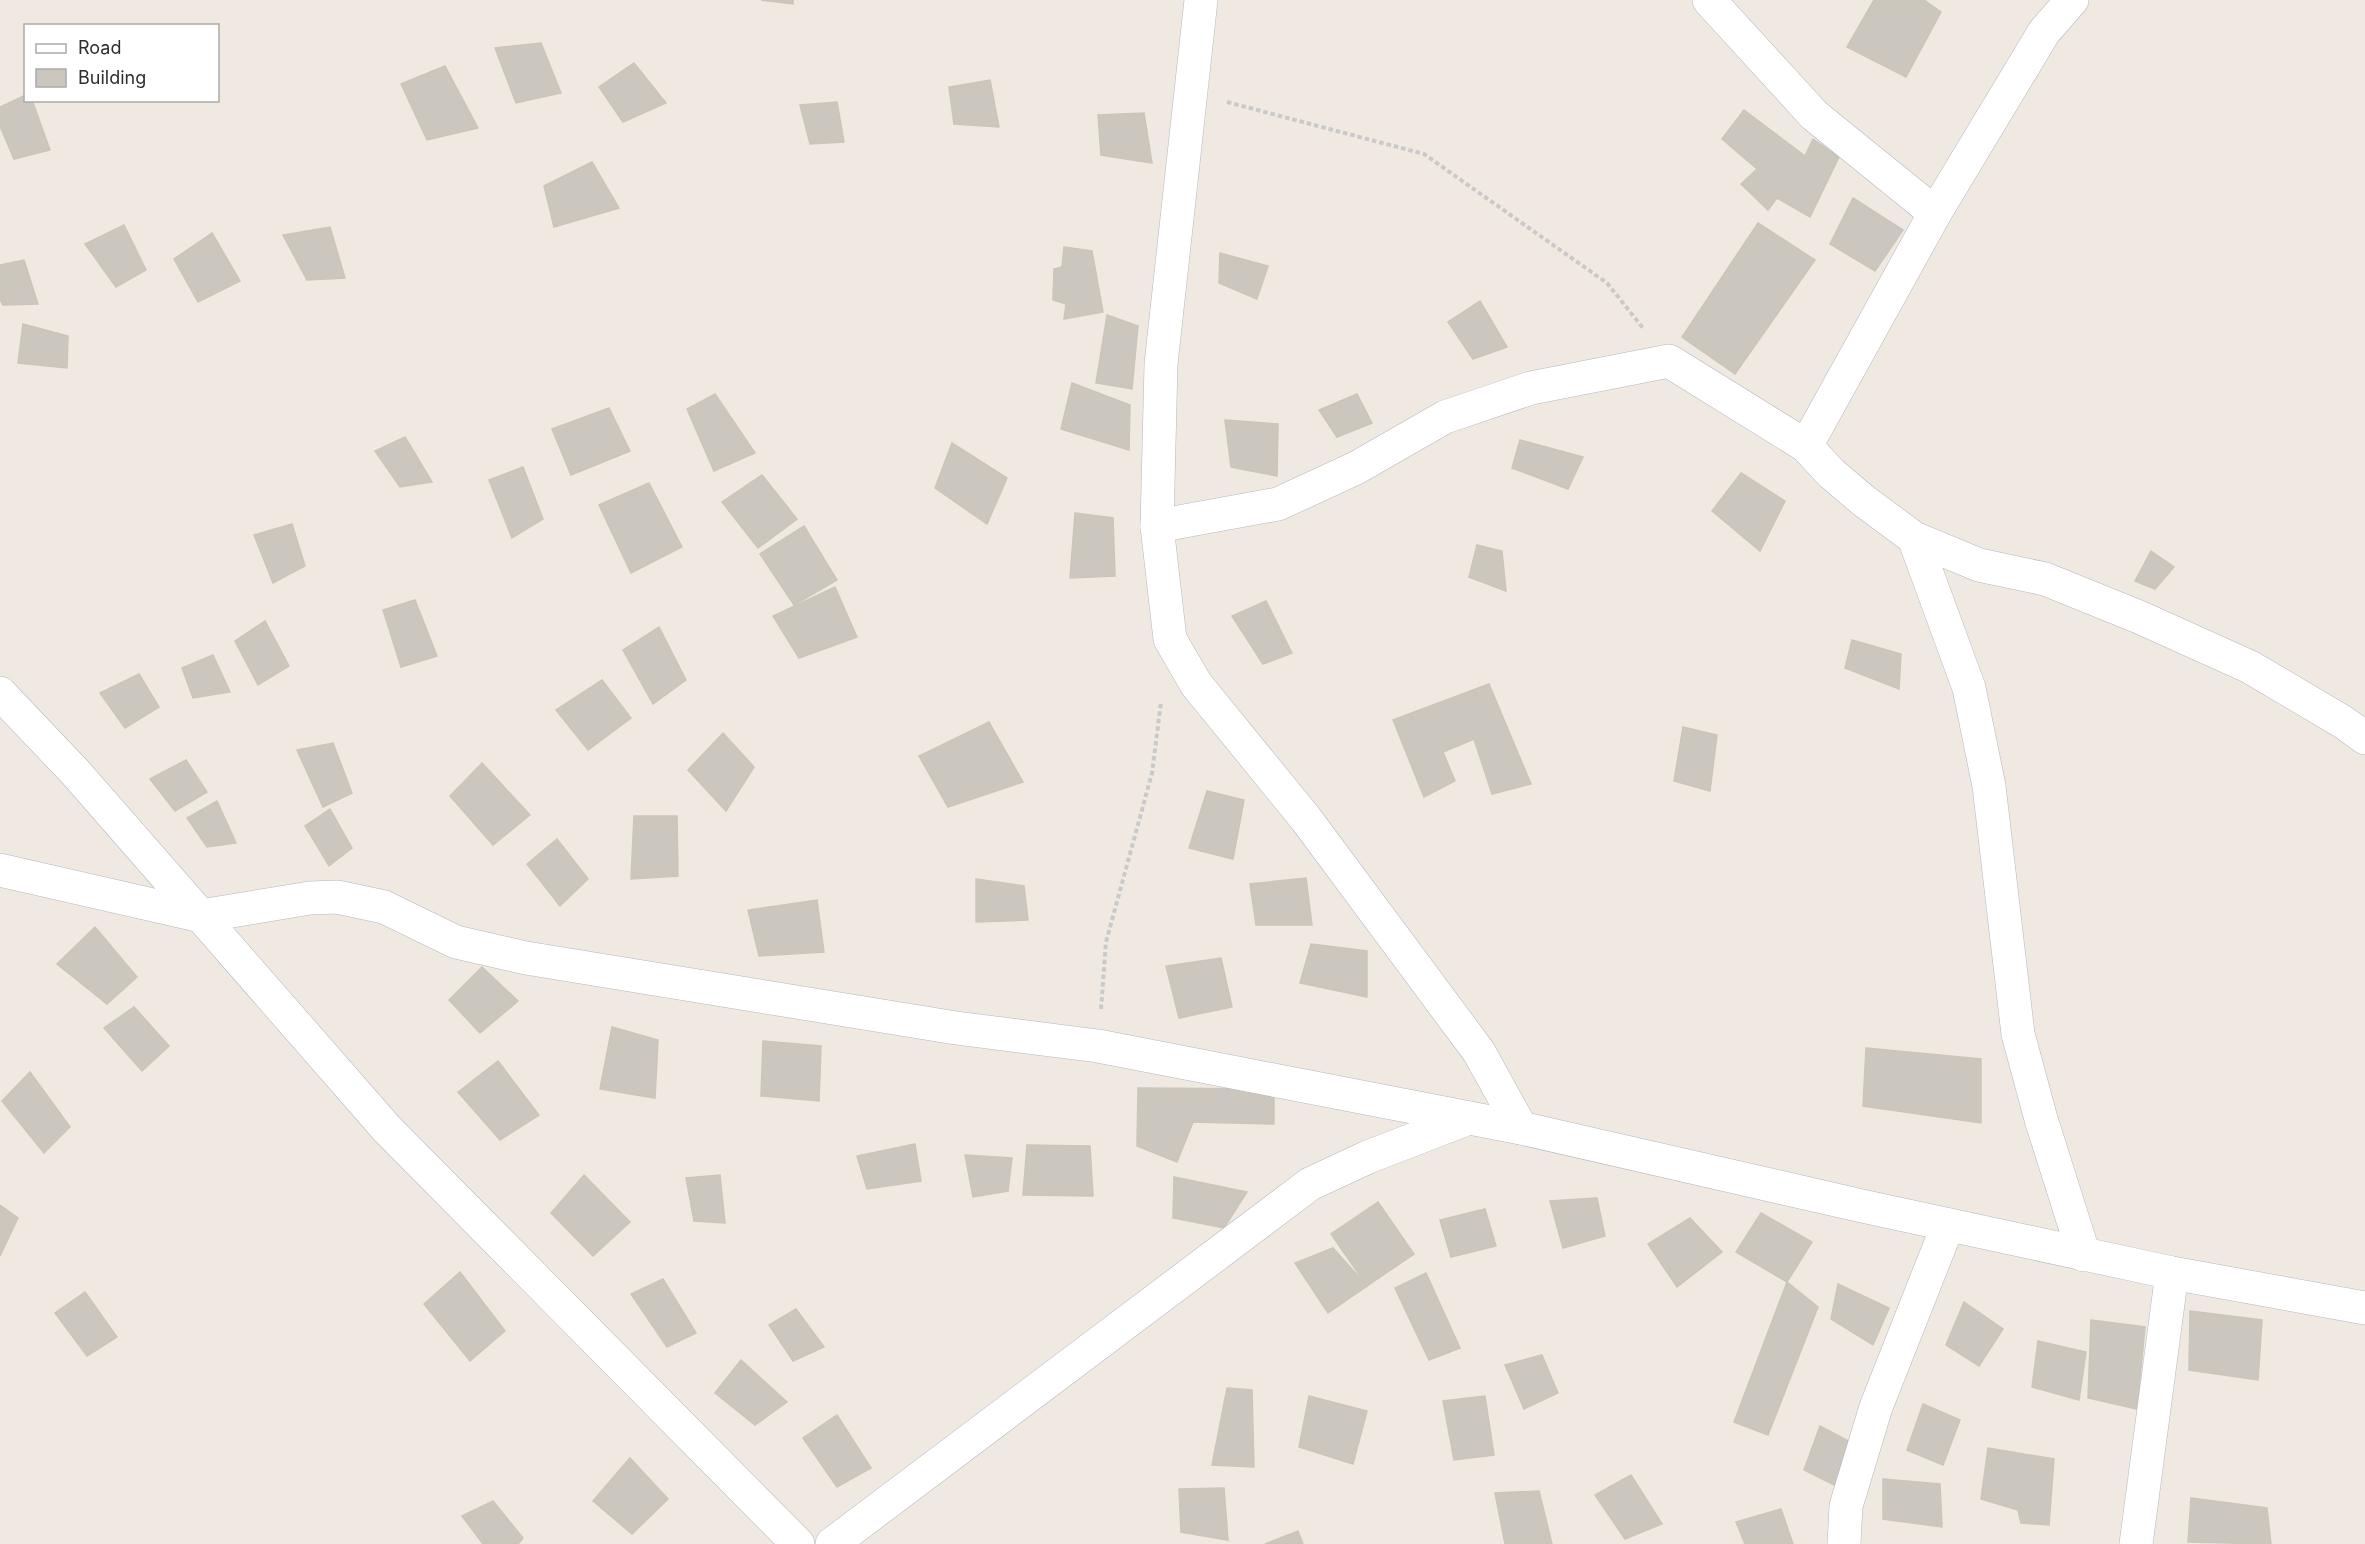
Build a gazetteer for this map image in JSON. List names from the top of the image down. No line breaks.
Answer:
{"legend":["Road","Building"]}
